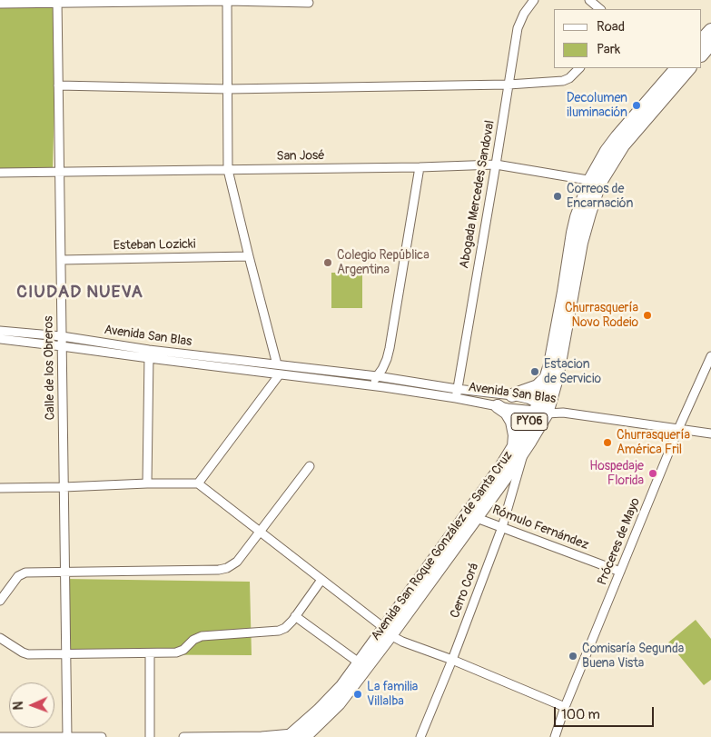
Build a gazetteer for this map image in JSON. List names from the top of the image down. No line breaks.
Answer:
{"streets":{"highway":["PY06","Avenida San Roque González de Santa Cruz"],"street":["San José","Abogada Mercedes Sandoval","Esteban Lozicki","Avenida San Blas","Calle de los Obreros","Rómulo Fernández","Próceres de Mayo","Cerro Corá"]},"crossings":[["San José","Abogada Mercedes Sandoval"],["San José","Calle de los Obreros"],["San José","Avenida San Roque González de Santa Cruz"],["Abogada Mercedes Sandoval","Avenida San Blas"],["Esteban Lozicki","Calle de los Obreros"],["Avenida San Blas","Calle de los Obreros"],["Avenida San Blas","Próceres de Mayo"],["Avenida San Blas","Avenida San Roque González de Santa Cruz"],["Rómulo Fernández","Próceres de Mayo"],["Rómulo Fernández","Avenida San Roque González de Santa Cruz"],["Rómulo Fernández","Cerro Corá"],["Avenida San Roque González de Santa Cruz","Cerro Corá"]],"districts":["CIUDAD NUEVA"],"places":["Decolumen iluminación","Correos de Encarnación","Colegio República Argentina","Churrasquería Novo Rodeio","Estacion de Servicio","Churrasquería América Fril","Hospedaje Florida","Comisaría Segunda Buena Vista","La familia Villalba"],"legend":["Road","Park"],"scale_bar":"100 m","north":"left"}
